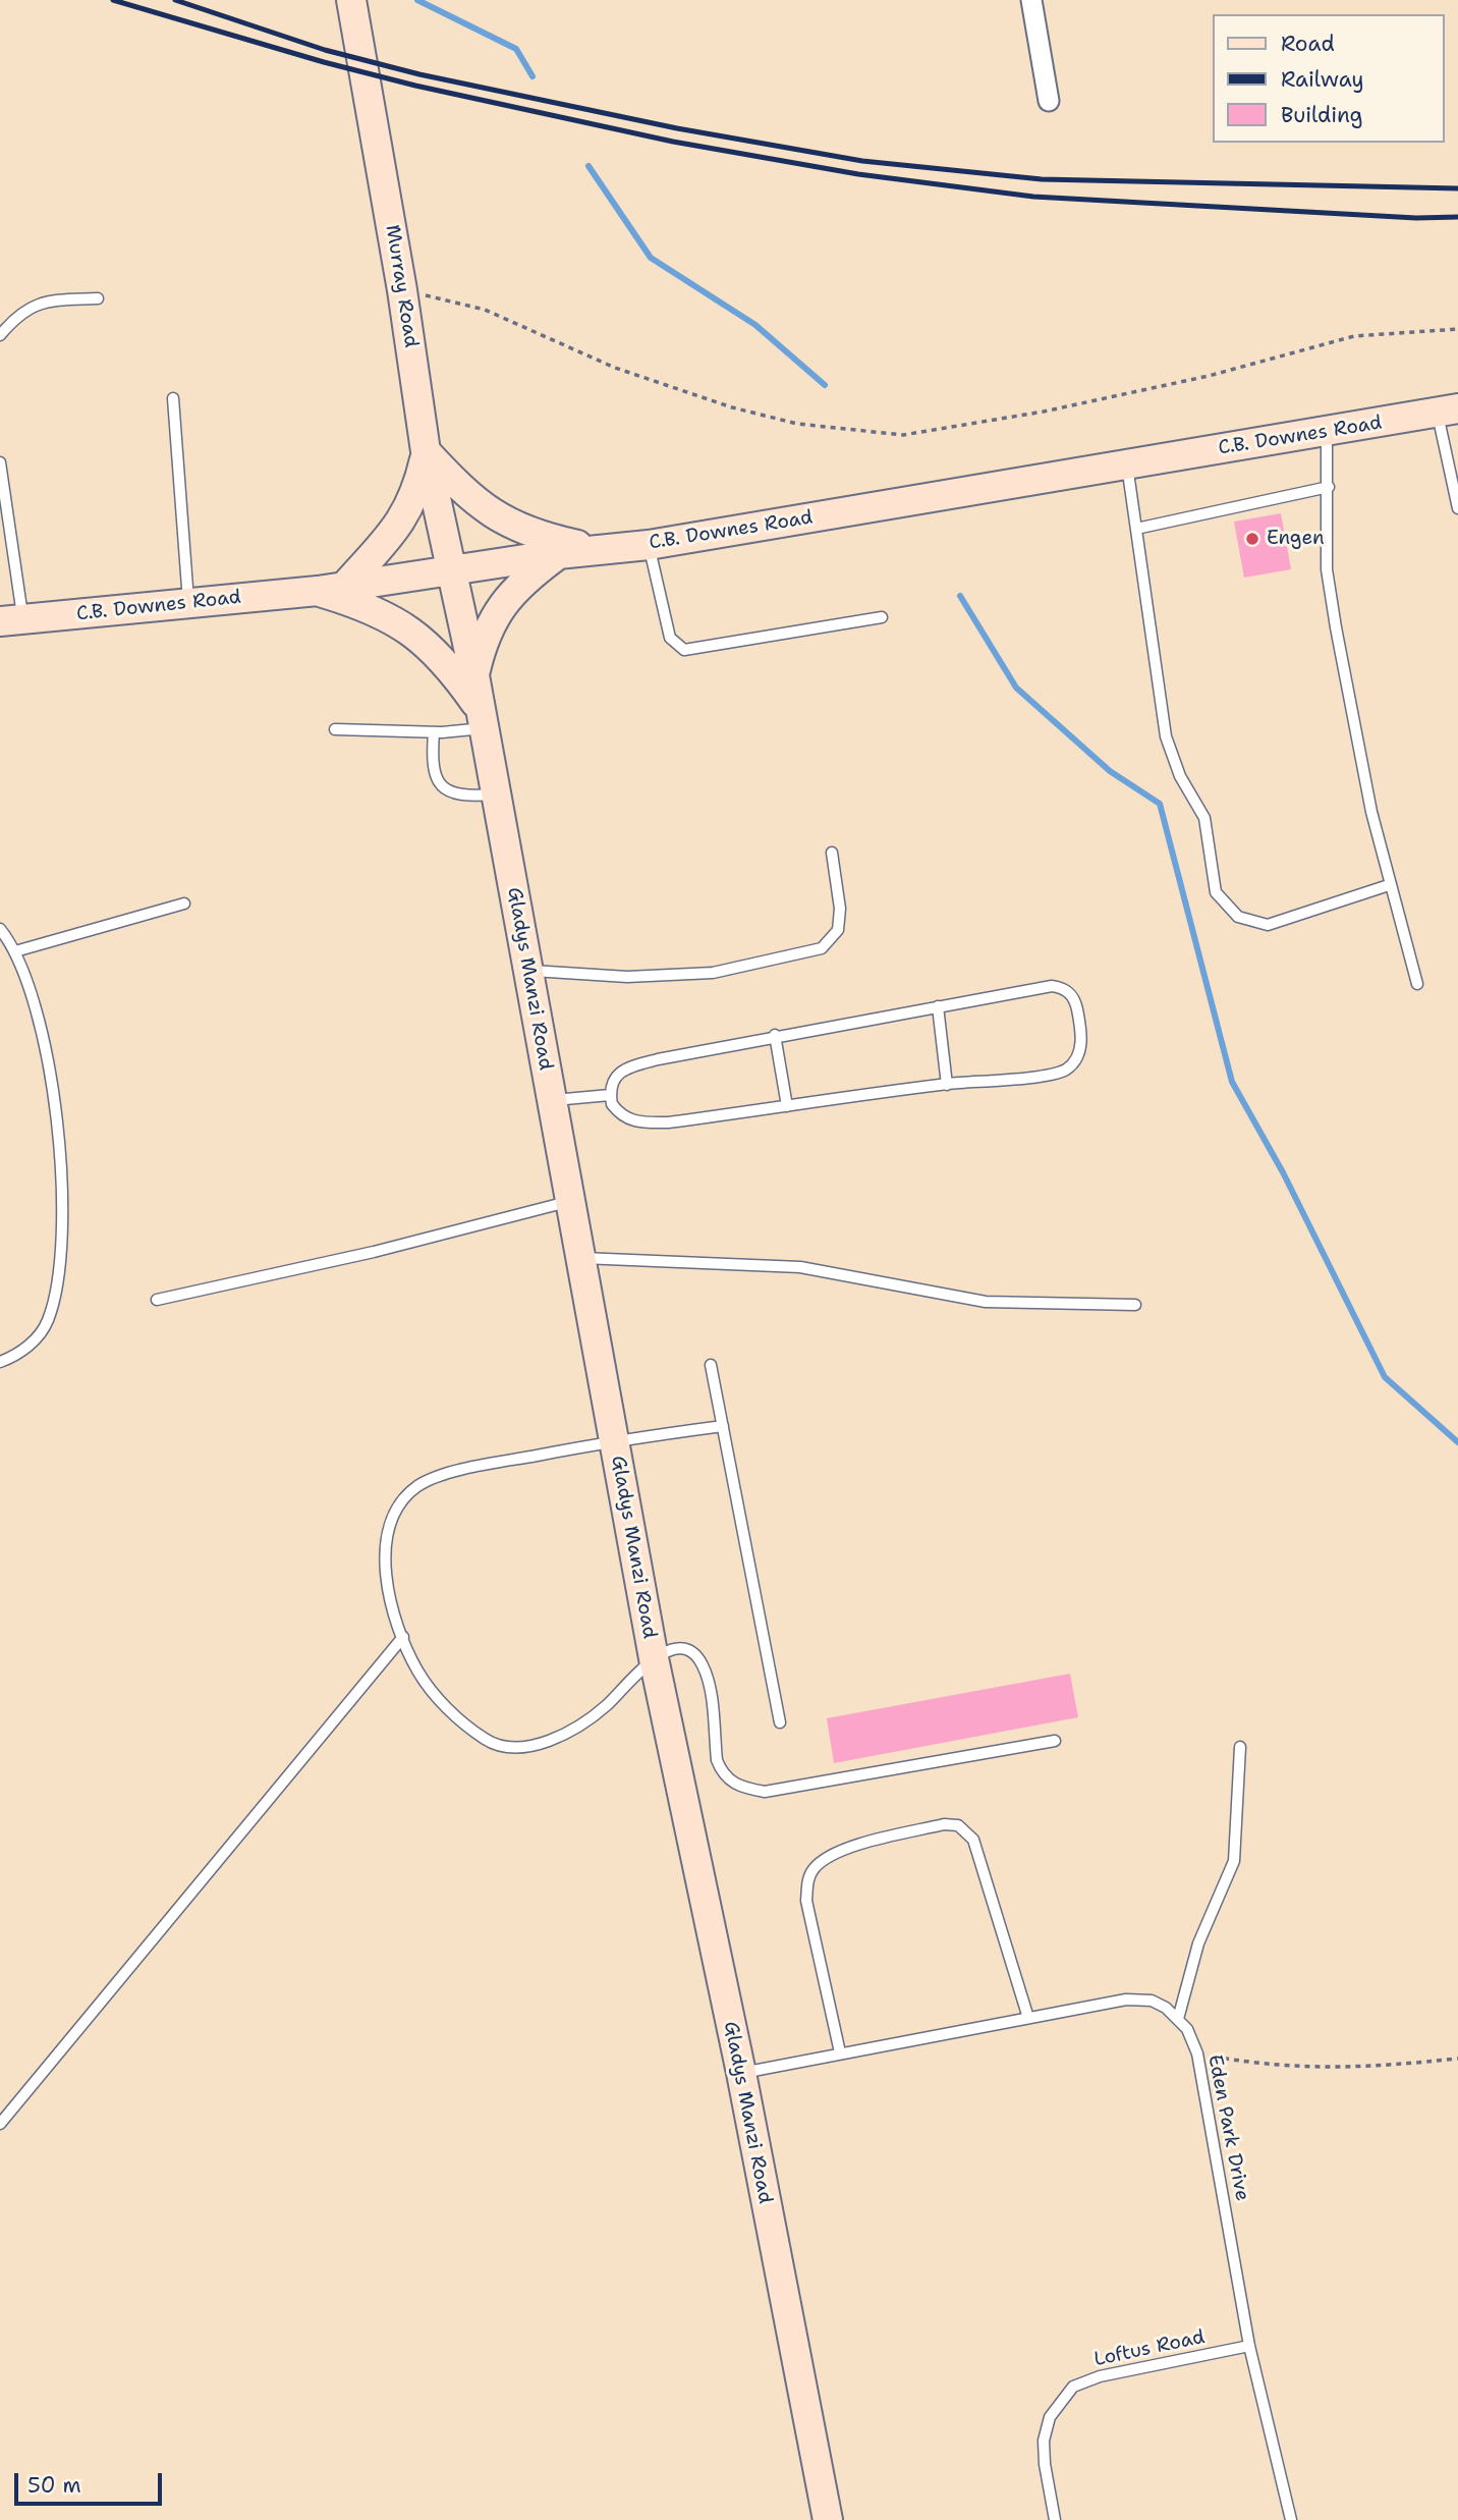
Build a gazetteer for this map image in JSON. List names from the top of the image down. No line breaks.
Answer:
{"streets":{"main road":["Murray Road","C.B. Downes Road","Gladys Manzi Road"],"lane":["Eden Park Drive","Loftus Road"]},"crossings":[["Murray Road","C.B. Downes Road"],["Murray Road","Gladys Manzi Road"],["C.B. Downes Road","Gladys Manzi Road"],["Gladys Manzi Road","Eden Park Drive"],["Eden Park Drive","Loftus Road"]],"places":["Engen"],"legend":["Road","Railway","Building"],"scale_bar":"50 m"}
